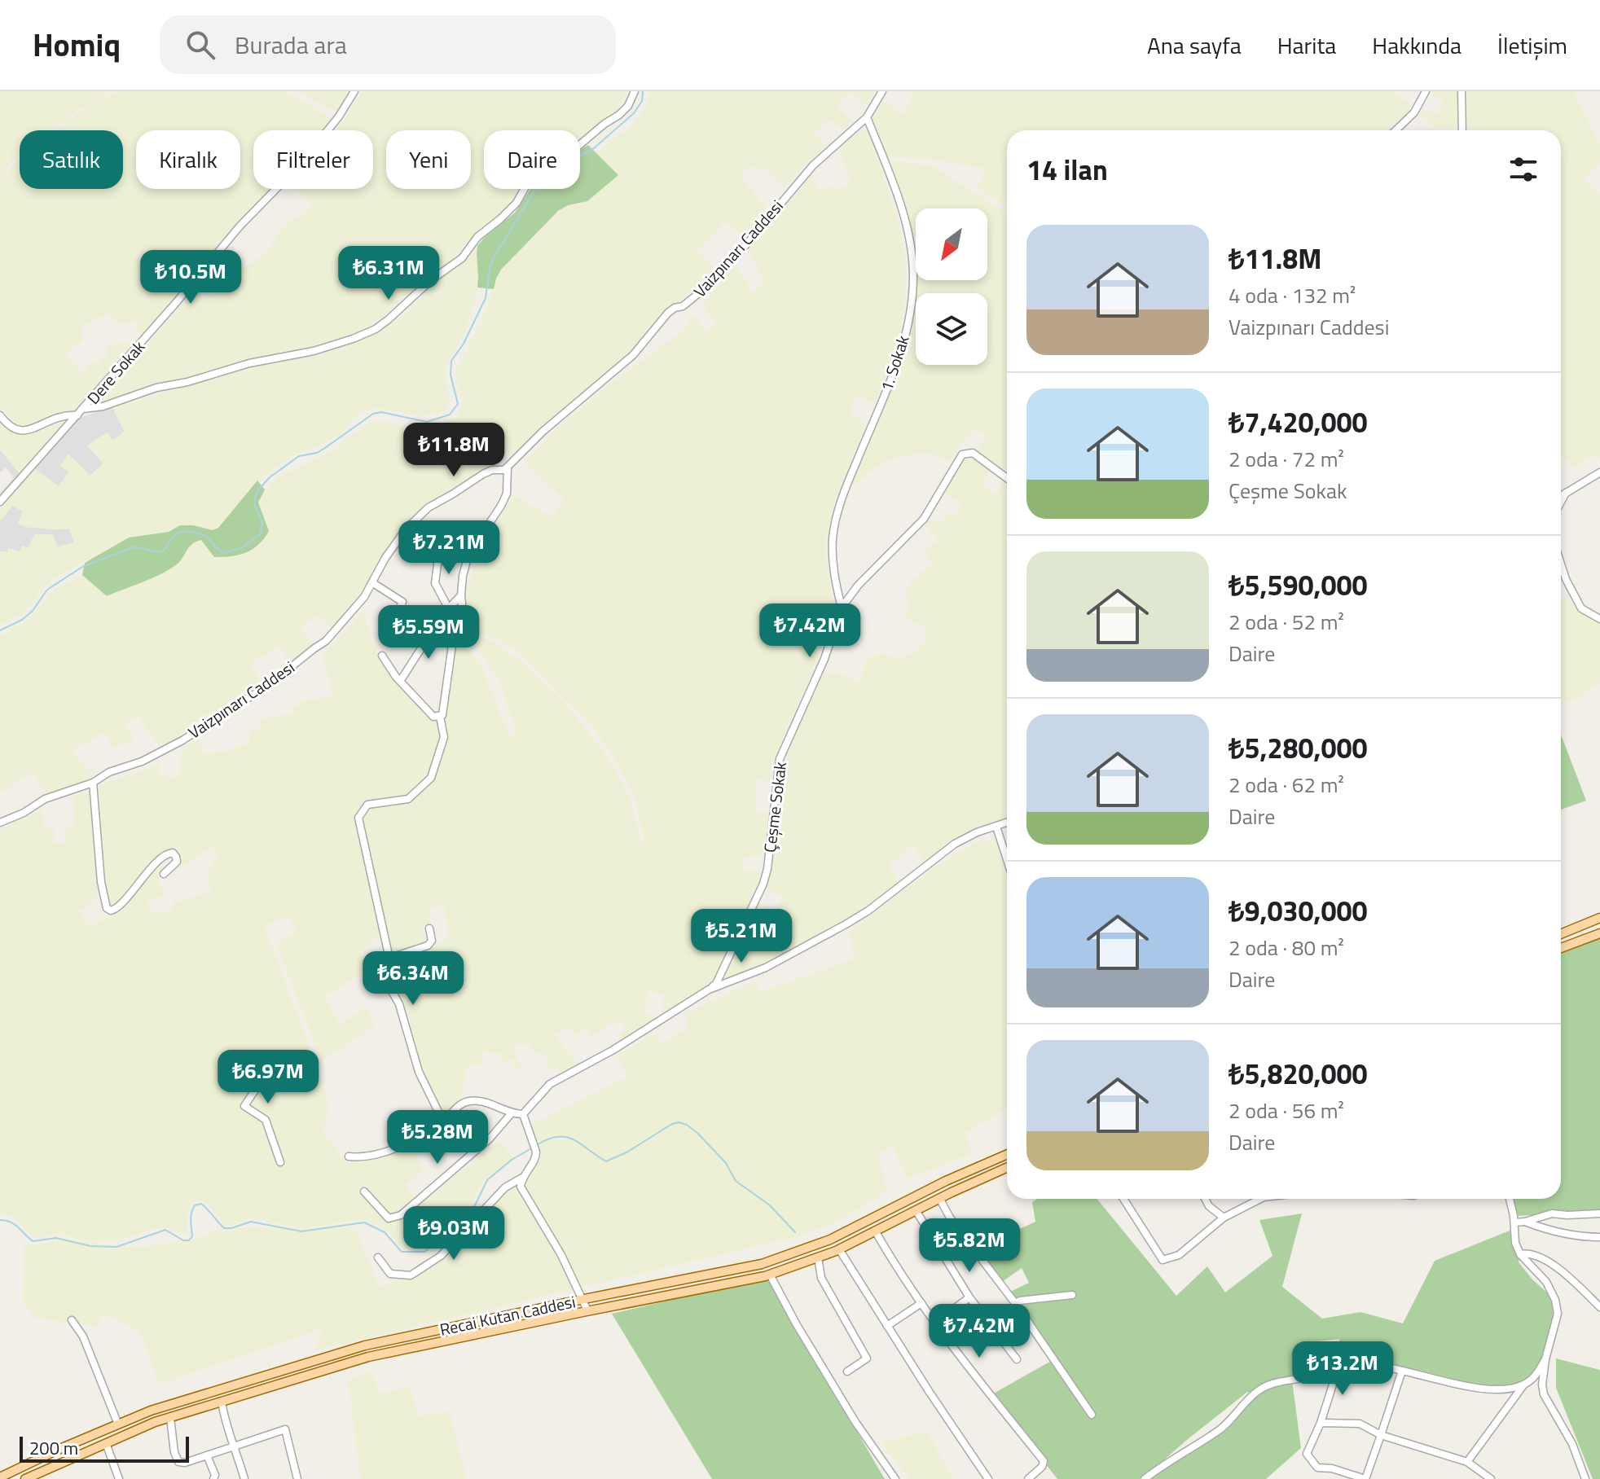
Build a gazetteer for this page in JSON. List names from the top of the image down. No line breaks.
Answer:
{"streets":{"main road":["Recai Kutan Caddesi"],"street":["Vaizpınarı Caddesi","1. Sokak","Dere Sokak","Çeşme Sokak"]},"crossings":[["Vaizpınarı Caddesi","1. Sokak"],["1. Sokak","Çeşme Sokak"]],"scale_bar":"200 m","north":"bottom left","page":{"header":"Homiq","search":"Burada ara","nav":["Ana sayfa","Harita","Hakkında","İletişim"],"chip":["Satılık","Kiralık","Filtreler","Yeni","Daire"],"heading":"14 ilan","list":[{"name":"₺11.8M","note":"4 oda · 132 m² · Vaizpınarı Caddesi"},{"name":"₺7,420,000","note":"2 oda · 72 m² · Çeşme Sokak"},{"name":"₺5,590,000","note":"2 oda · 52 m² · Daire"},{"name":"₺5,280,000","note":"2 oda · 62 m² · Daire"},{"name":"₺9,030,000","note":"2 oda · 80 m² · Daire"},{"name":"₺5,820,000","note":"2 oda · 56 m² · Daire"}],"price":["₺6.31M","₺10.5M","₺11.8M","₺7.21M","₺7.42M","₺5.59M","₺5.21M","₺6.34M","₺6.97M","₺5.28M","₺9.03M","₺5.82M","₺7.42M","₺13.2M"],"scale":"200 m"}}
